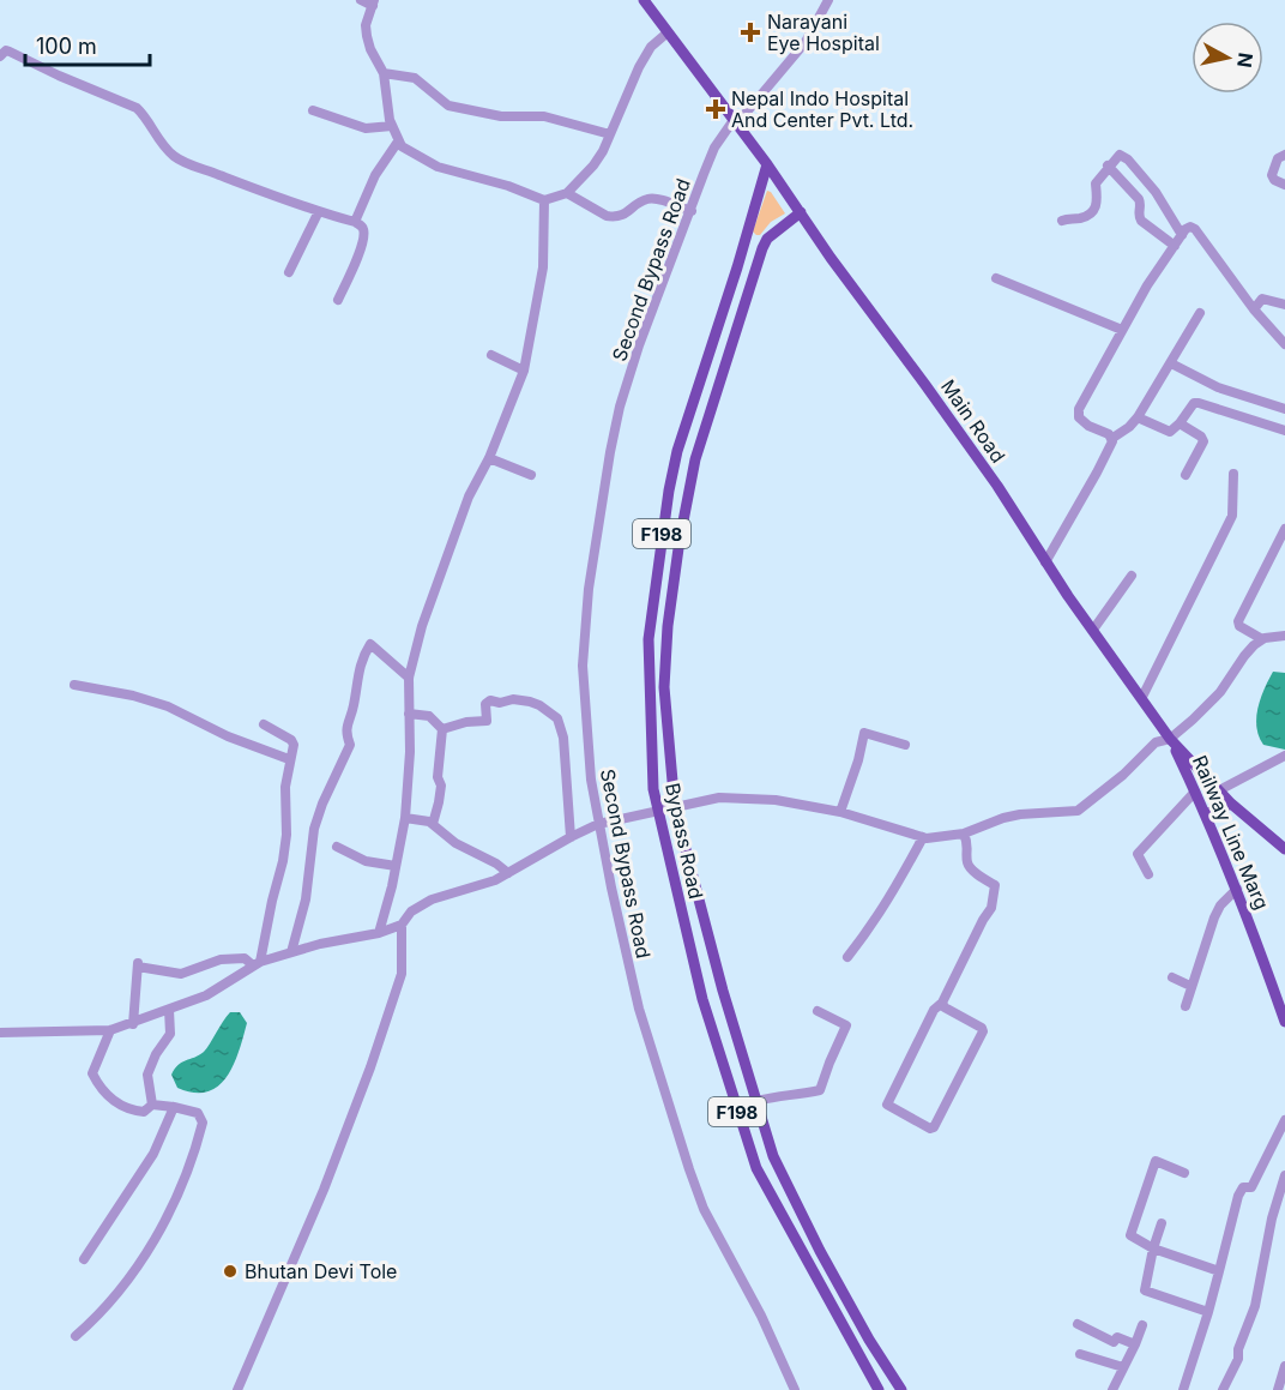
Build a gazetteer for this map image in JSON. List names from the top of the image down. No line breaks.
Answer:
{"streets":{"main road":["Main Road","F198","Railway Line Marg","Bypass Road"],"street":["Second Bypass Road"]},"crossings":[["Second Bypass Road","Main Road"],["Main Road","F198"],["Main Road","Railway Line Marg"],["F198","Bypass Road"]],"places":{"health":["Narayani Eye Hospital","Nepal Indo Hospital And Center Pvt. Ltd."],"other":["Bhutan Devi Tole"]},"scale_bar":"100 m","north":"right"}
